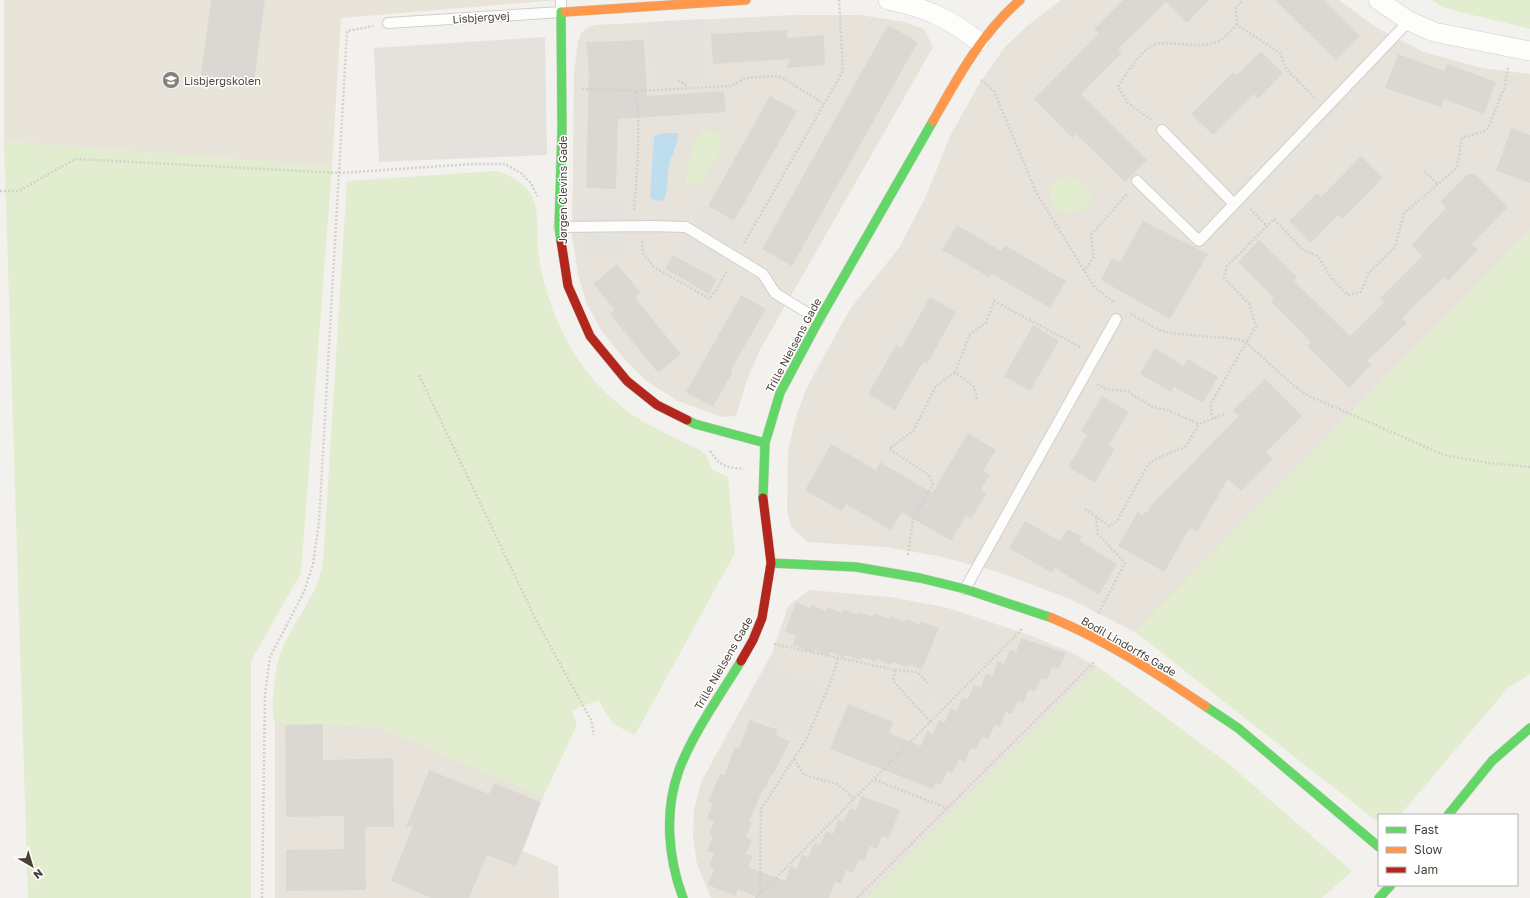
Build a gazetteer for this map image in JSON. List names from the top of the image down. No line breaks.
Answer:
{"streets":{"street":["Jørgen Clevins Gade","Trille Nielsens Gade","Bodil Lindorffs Gade"],"lane":["Lisbjergvej"]},"crossings":[["Lisbjergvej","Jørgen Clevins Gade"],["Jørgen Clevins Gade","Trille Nielsens Gade"],["Trille Nielsens Gade","Bodil Lindorffs Gade"]],"places":{"school or university":["Lisbjergskolen"]},"legend":["Fast","Slow","Jam"],"north":"bottom right"}
